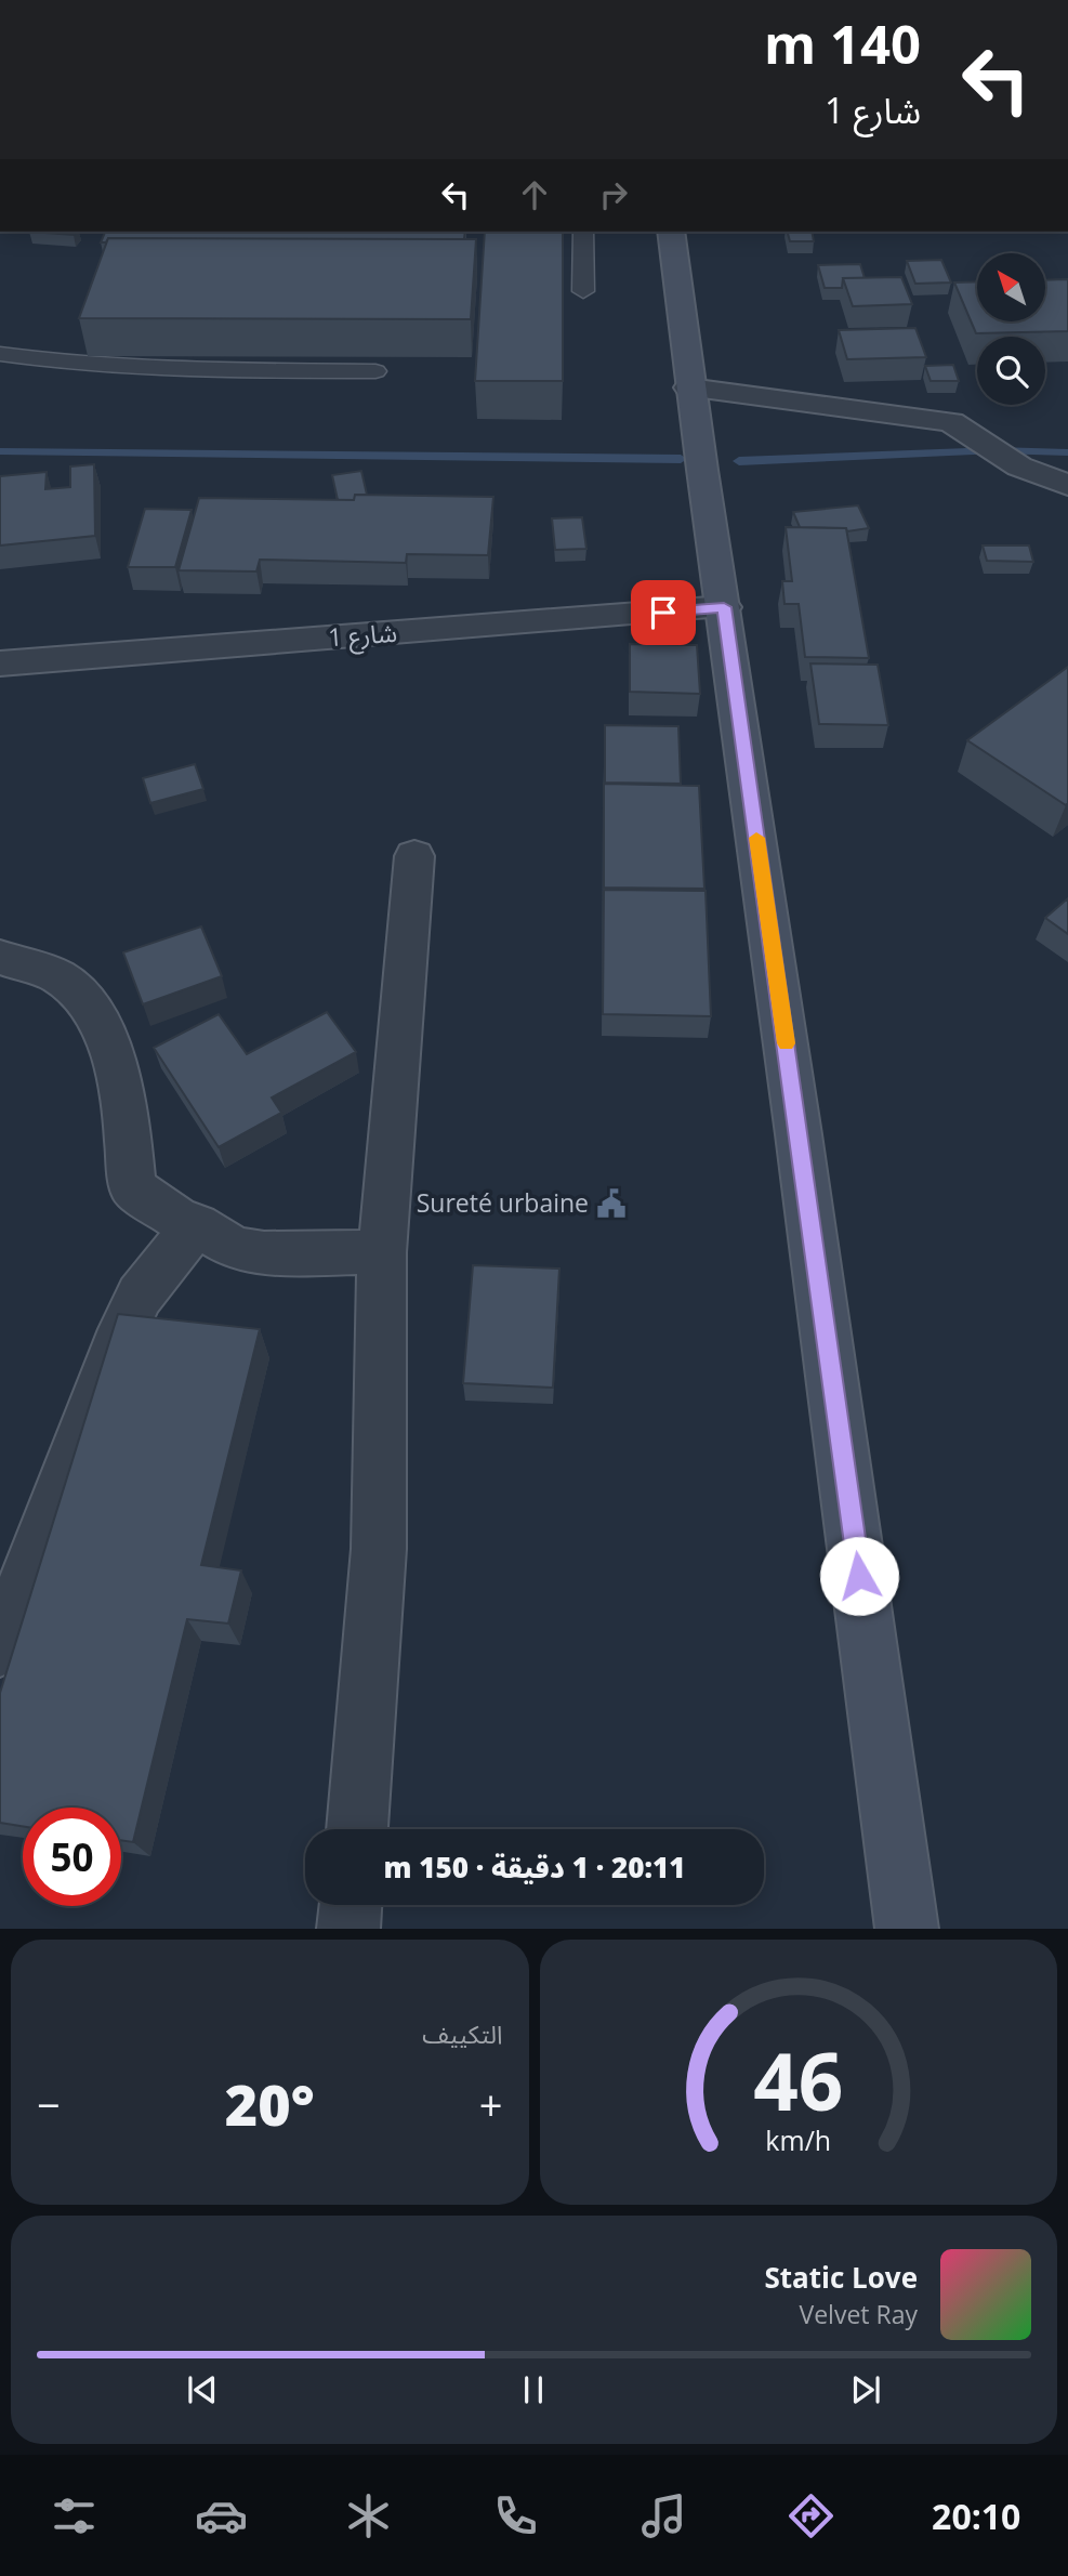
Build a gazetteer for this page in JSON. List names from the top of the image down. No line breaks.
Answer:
{"streets":{"street":["شارع 1"]},"places":{"public building":["Sureté urbaine"]},"north":"top left","page":{"turn":["140 m","شارع 1"],"limit":"50","trip":"20:11 · 1 دقيقة · 150 m","tile":"التكييف","heat":["−","20°","+"],"song":["Static Love","Velvet Ray"],"tabs":"20:10","gauge":["46","km/h"]}}
